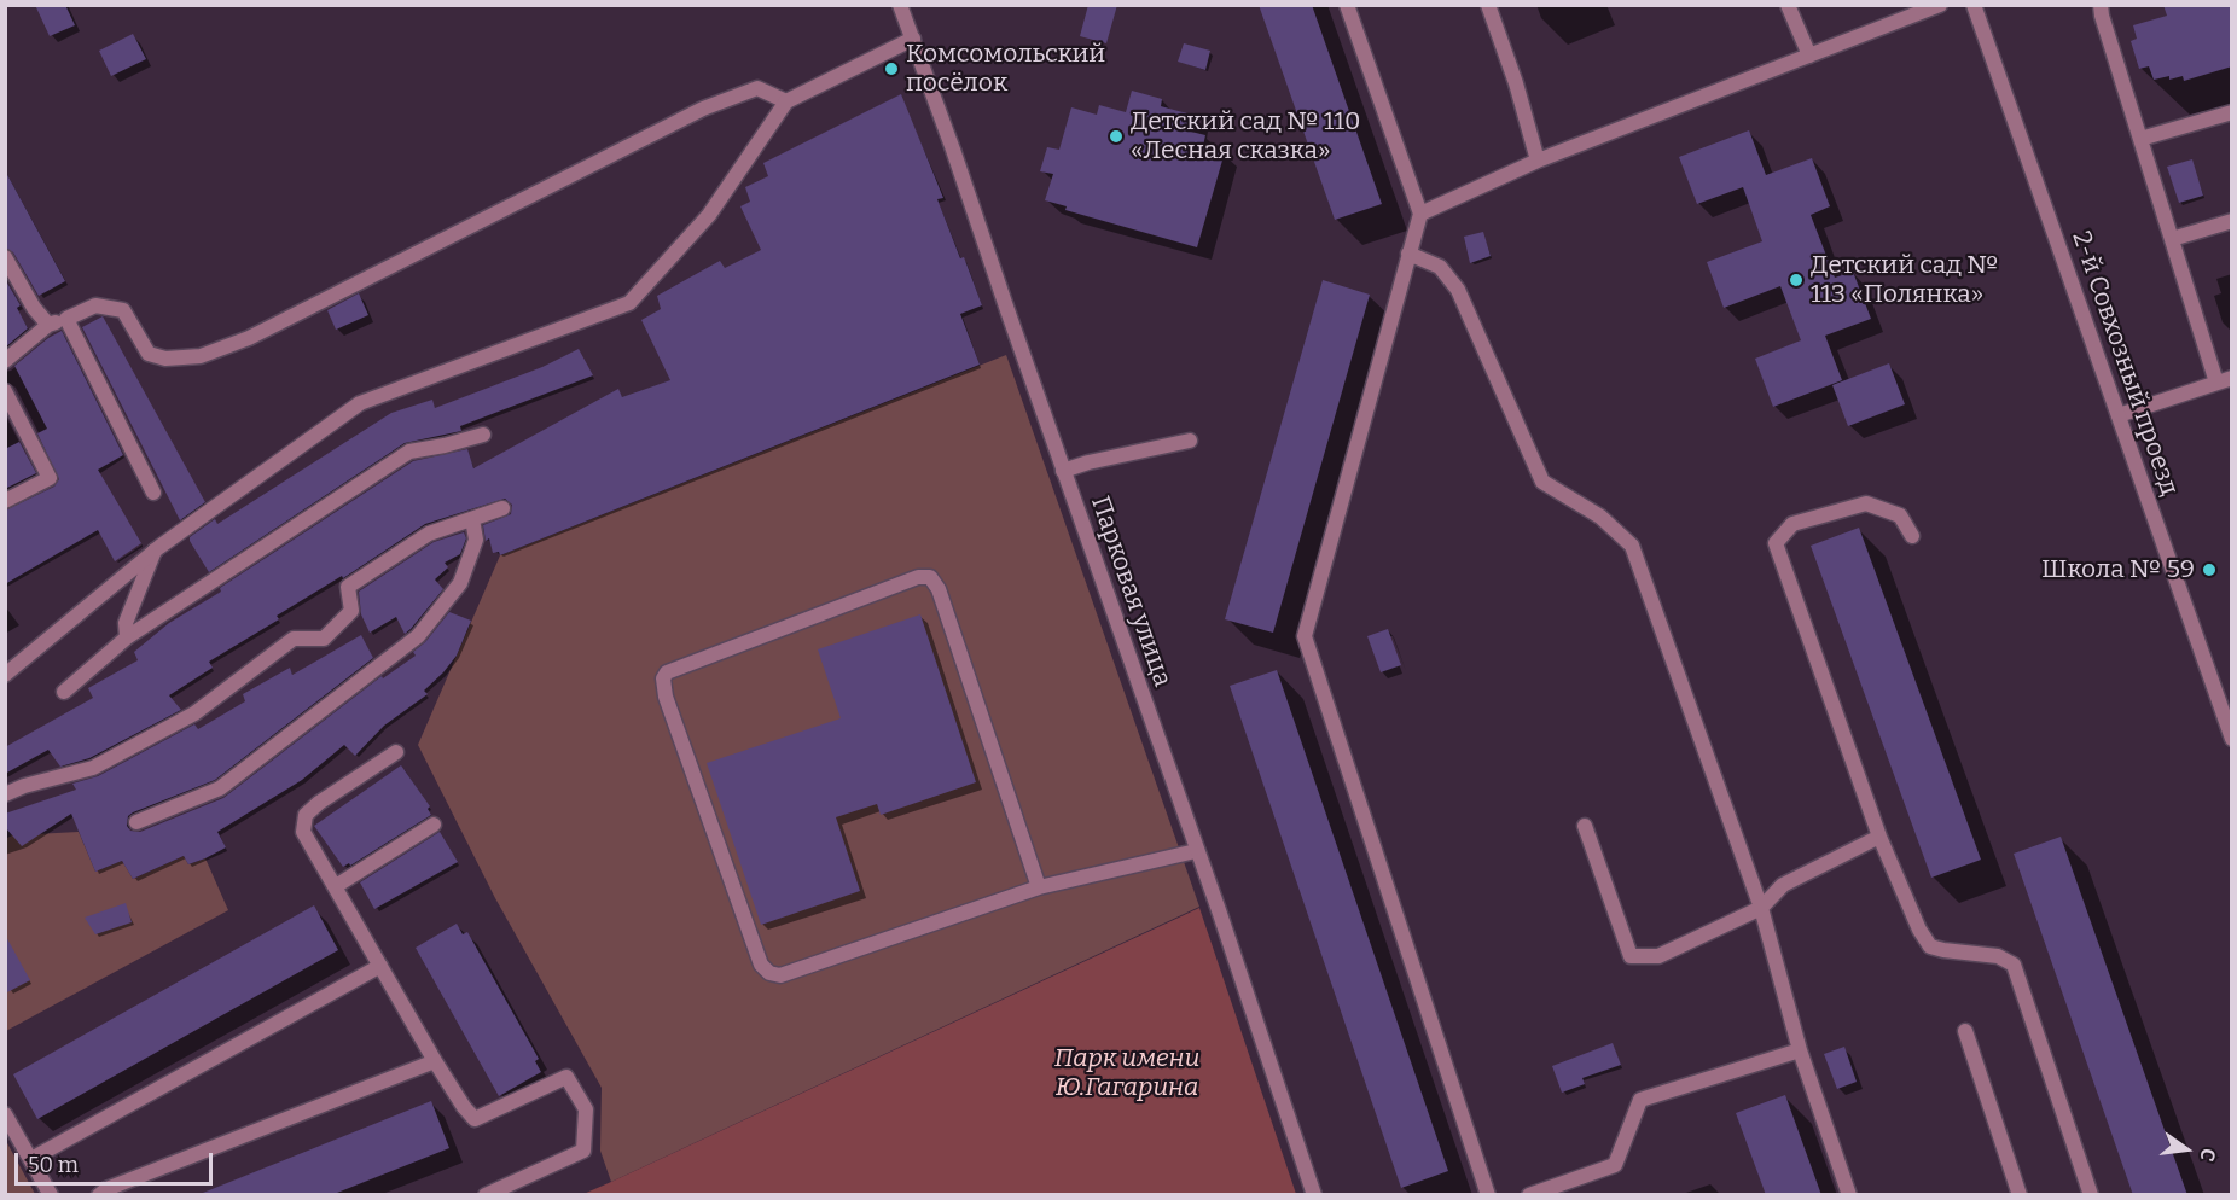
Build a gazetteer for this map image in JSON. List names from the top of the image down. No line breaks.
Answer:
{"streets":{"street":["2-й Совхозный проезд","Парковая улица"]},"parks":["Парк имени Ю.Гагарина"],"places":["Комсомольский посёлок","Детский сад № 110 «Лесная сказка»","Детский сад № 113 «Полянка»","Школа № 59"],"scale_bar":"50 m","north":"right"}
